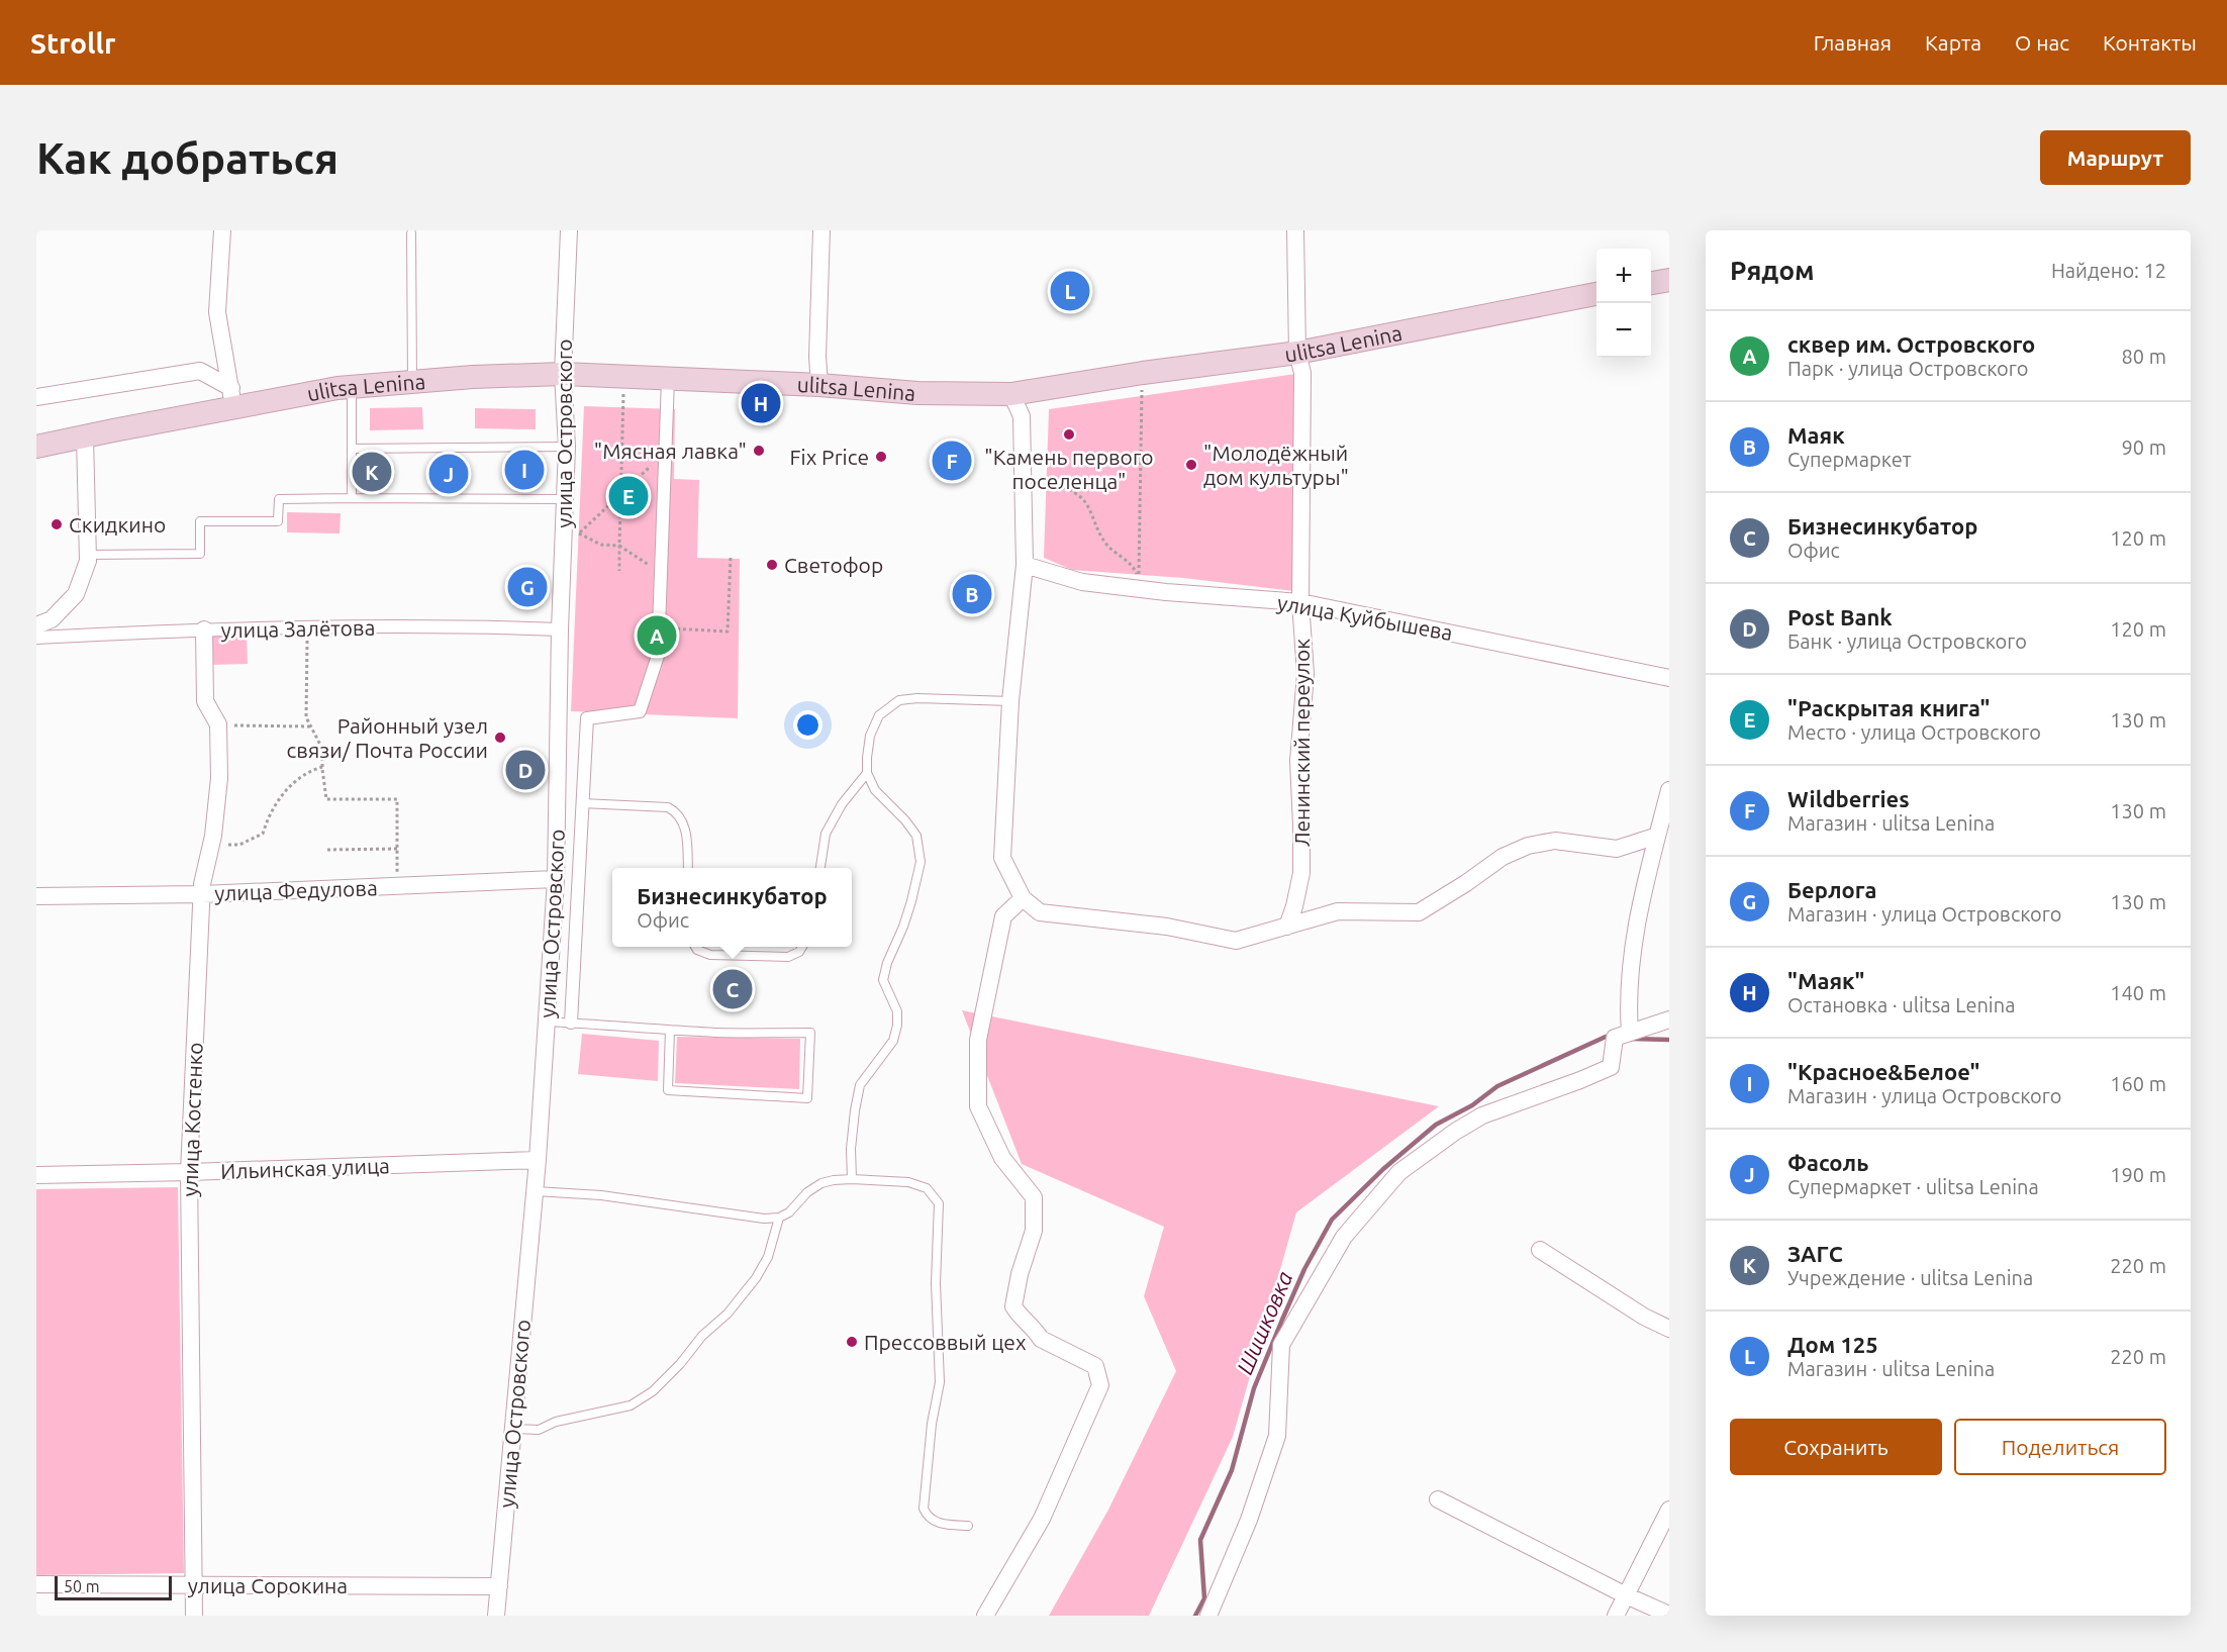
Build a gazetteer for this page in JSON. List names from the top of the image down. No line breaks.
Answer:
{"streets":{"main road":["ulitsa Lenina"],"street":["улица Островского","улица Куйбышева","улица Залётова","Ленинский переулок","улица Федулова","улица Костенко","Ильинская улица","улица Сорокина"]},"crossings":[["ulitsa Lenina","улица Островского"],["ulitsa Lenina","Ленинский переулок"],["улица Островского","улица Залётова"],["улица Островского","улица Федулова"],["улица Островского","Ильинская улица"],["улица Островского","улица Сорокина"],["улица Куйбышева","Ленинский переулок"],["улица Залётова","улица Костенко"],["улица Федулова","улица Костенко"],["улица Костенко","Ильинская улица"],["улица Костенко","улица Сорокина"]],"water":["Шишковка"],"places":["\"Камень первого поселенца\"","\"Мясная лавка\"","Fix Price","\"Молодёжный дом культуры\"","Скидкино","Светофор","Районный узел связи/ Почта России","Прессоввый цех"],"scale_bar":"50 m","page":{"header":"Strollr","nav":["Главная","Карта","О нас","Контакты"],"buttons":["Маршрут",["Сохранить","Поделиться"]],"title":"Как добраться","heading":["Рядом","Найдено: 12"],"map_buttons":["+","−"],"pins":["L","H","F","I","K","J","E","G","B","A","D","C"],"list":[{"mark":"A","name":"сквер им. Островского","note":"Парк · улица Островского","value":"80 m"},{"mark":"B","name":"Maяк","note":"Супермаркет","value":"90 m"},{"mark":"C","name":"Бизнесинкубатор","note":"Офис","value":"120 m"},{"mark":"D","name":"Post Bank","note":"Банк · улица Островского","value":"120 m"},{"mark":"E","name":"\"Раскрытая книга\"","note":"Место · улица Островского","value":"130 m"},{"mark":"F","name":"Wildberries","note":"Магазин · ulitsa Lenina","value":"130 m"},{"mark":"G","name":"Берлога","note":"Магазин · улица Островского","value":"130 m"},{"mark":"H","name":"\"Маяк\"","note":"Остановка · ulitsa Lenina","value":"140 m"},{"mark":"I","name":"\"Красное&Белое\"","note":"Магазин · улица Островского","value":"160 m"},{"mark":"J","name":"Фасоль","note":"Супермаркет · ulitsa Lenina","value":"190 m"},{"mark":"K","name":"ЗАГС","note":"Учреждение · ulitsa Lenina","value":"220 m"},{"mark":"L","name":"Дом 125","note":"Магазин · ulitsa Lenina","value":"220 m"}],"popup":["Бизнесинкубатор","Офис"],"scale":"50 m"}}
